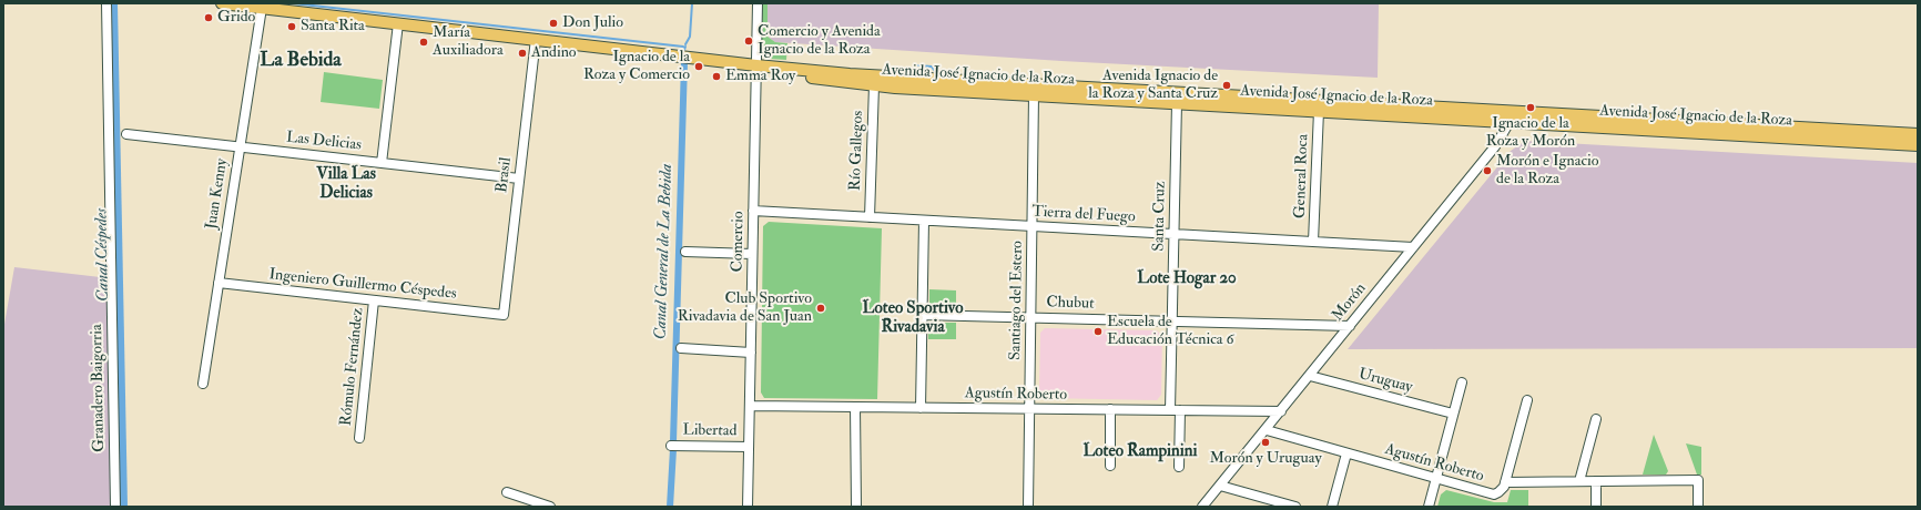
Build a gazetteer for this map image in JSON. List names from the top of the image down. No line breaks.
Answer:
{"streets":{"main road":["Avenida José Ignacio de la Roza"],"street":["Las Delicias","Río Gallegos","Brasil","General Roca","Juan Kenny","Tierra del Fuego","Santa Cruz","Comercio","Ingeniero Guillermo Céspedes","Santiago del Estero","Morón","Chubut","Rómulo Fernández","Uruguay","Granadero Baigorria","Agustín Roberto","Libertad"]},"crossings":[["Avenida José Ignacio de la Roza","Río Gallegos"],["Avenida José Ignacio de la Roza","Brasil"],["Avenida José Ignacio de la Roza","General Roca"],["Avenida José Ignacio de la Roza","Juan Kenny"],["Avenida José Ignacio de la Roza","Santa Cruz"],["Avenida José Ignacio de la Roza","Comercio"],["Avenida José Ignacio de la Roza","Santiago del Estero"],["Avenida José Ignacio de la Roza","Morón"],["Las Delicias","Brasil"],["Las Delicias","Juan Kenny"],["Río Gallegos","Tierra del Fuego"],["Brasil","Ingeniero Guillermo Céspedes"],["General Roca","Tierra del Fuego"],["Juan Kenny","Ingeniero Guillermo Céspedes"],["Tierra del Fuego","Santa Cruz"],["Tierra del Fuego","Comercio"],["Tierra del Fuego","Santiago del Estero"],["Tierra del Fuego","Morón"],["Santa Cruz","Chubut"],["Santa Cruz","Agustín Roberto"],["Comercio","Agustín Roberto"],["Comercio","Libertad"],["Ingeniero Guillermo Céspedes","Rómulo Fernández"],["Santiago del Estero","Chubut"],["Santiago del Estero","Agustín Roberto"],["Morón","Chubut"],["Morón","Uruguay"],["Morón","Agustín Roberto"]],"districts":["La Bebida","Villa Las Delicias","Lote Hogar 20","Loteo Sportivo Rivadavia","Loteo Rampinini"],"water":["Canal General de La Bebida","Canal Céspedes"],"places":["Grido","Don Julio","Santa Rita","Comercio y Avenida Ignacio de la Roza","María Auxiliadora","Andino","Ignacio de la Roza y Comercio","Emma Roy","Avenida Ignacio de la Roza y Santa Cruz","Ignacio de la Roza y Morón","Morón e Ignacio de la Roza","Club Sportivo Rivadavia de San Juan","Escuela de Educación Técnica 6","Morón y Uruguay"]}
